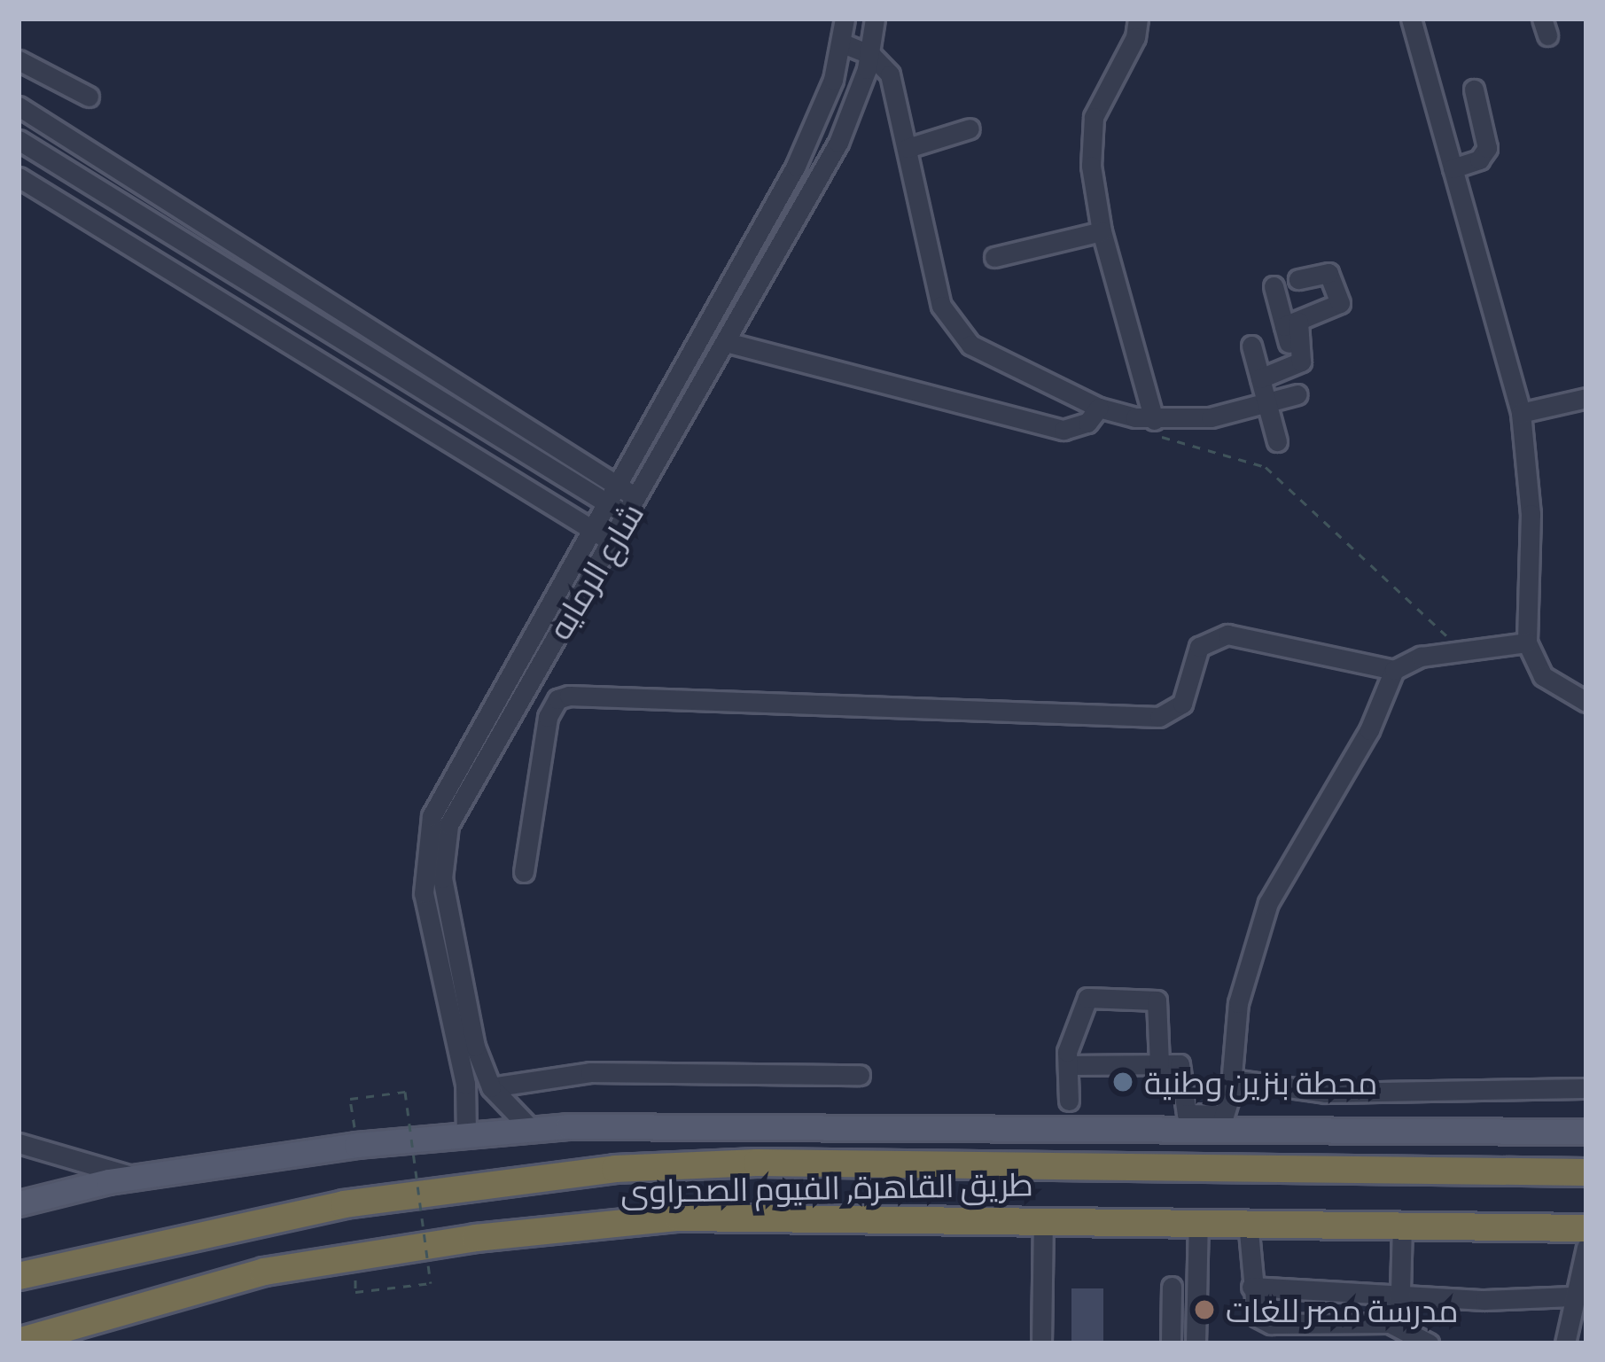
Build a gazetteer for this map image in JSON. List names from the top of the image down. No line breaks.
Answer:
{"streets":{"highway":["طريق القاهرة, الفيوم الصحراوى"],"street":["شارع الرمايه"]},"places":["محطة بنزين وطنية","مدرسة مصر للغات"]}
